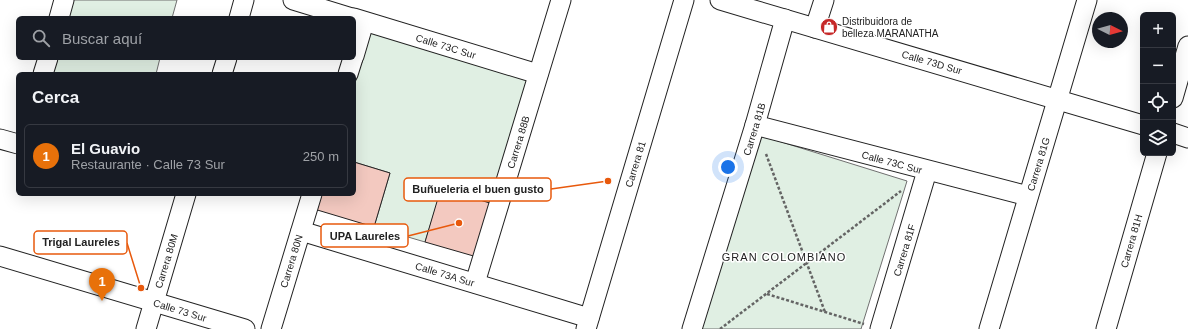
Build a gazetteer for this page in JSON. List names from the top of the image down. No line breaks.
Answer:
{"streets":{"street":["Calle 73C Sur","Calle 73D Sur","Carrera 81B","Carrera 88B","Carrera 81","Carrera 81G","Carrera 81H","Carrera 81F","Carrera 80M","Carrera 80N","Calle 73A Sur","Calle 73 Sur"]},"crossings":[["Calle 73C Sur","Carrera 81B"],["Calle 73C Sur","Carrera 88B"],["Calle 73C Sur","Carrera 81G"],["Calle 73C Sur","Carrera 81F"],["Calle 73D Sur","Carrera 81B"],["Calle 73D Sur","Carrera 81G"],["Carrera 88B","Calle 73A Sur"],["Carrera 81","Calle 73A Sur"],["Carrera 80M","Calle 73 Sur"],["Carrera 80N","Calle 73A Sur"]],"districts":["GRAN COLOMBIANO"],"places":{"shop":["Distribuidora de belleza MARANATHA"],"other":["Buñueleria el buen gusto","UPA Laureles","Trigal Laureles"]},"north":"right","page":{"map_buttons":["+","−"],"search":"Buscar aquí","heading":"Cerca","list":[{"mark":"1","name":"El Guavio","note":"Restaurante · Calle 73 Sur","value":"250 m"}],"pins":"1"}}
